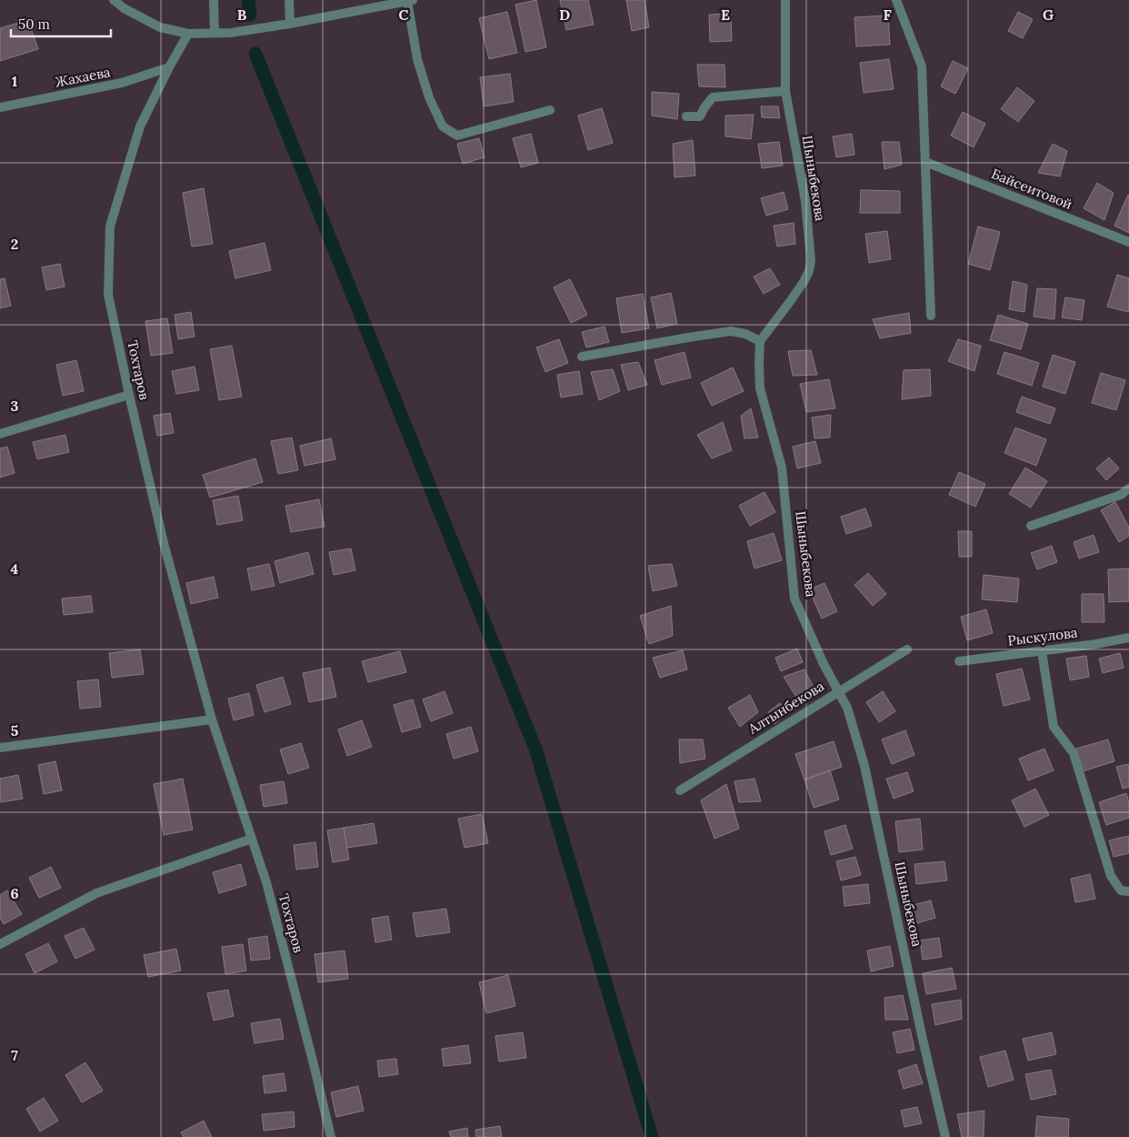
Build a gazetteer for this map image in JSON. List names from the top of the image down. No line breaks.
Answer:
{"streets":{"street":["Жахаева","Шыныбекова","Байсеитовой","Тохтаров","Рыскулова","Алтынбекова"]},"crossings":[["Жахаева","Тохтаров"],["Шыныбекова","Алтынбекова"]],"scale_bar":"50 m","grid":{"columns":["B","C","D","E","F","G"],"rows":["1","2","3","4","5","6","7"]}}
